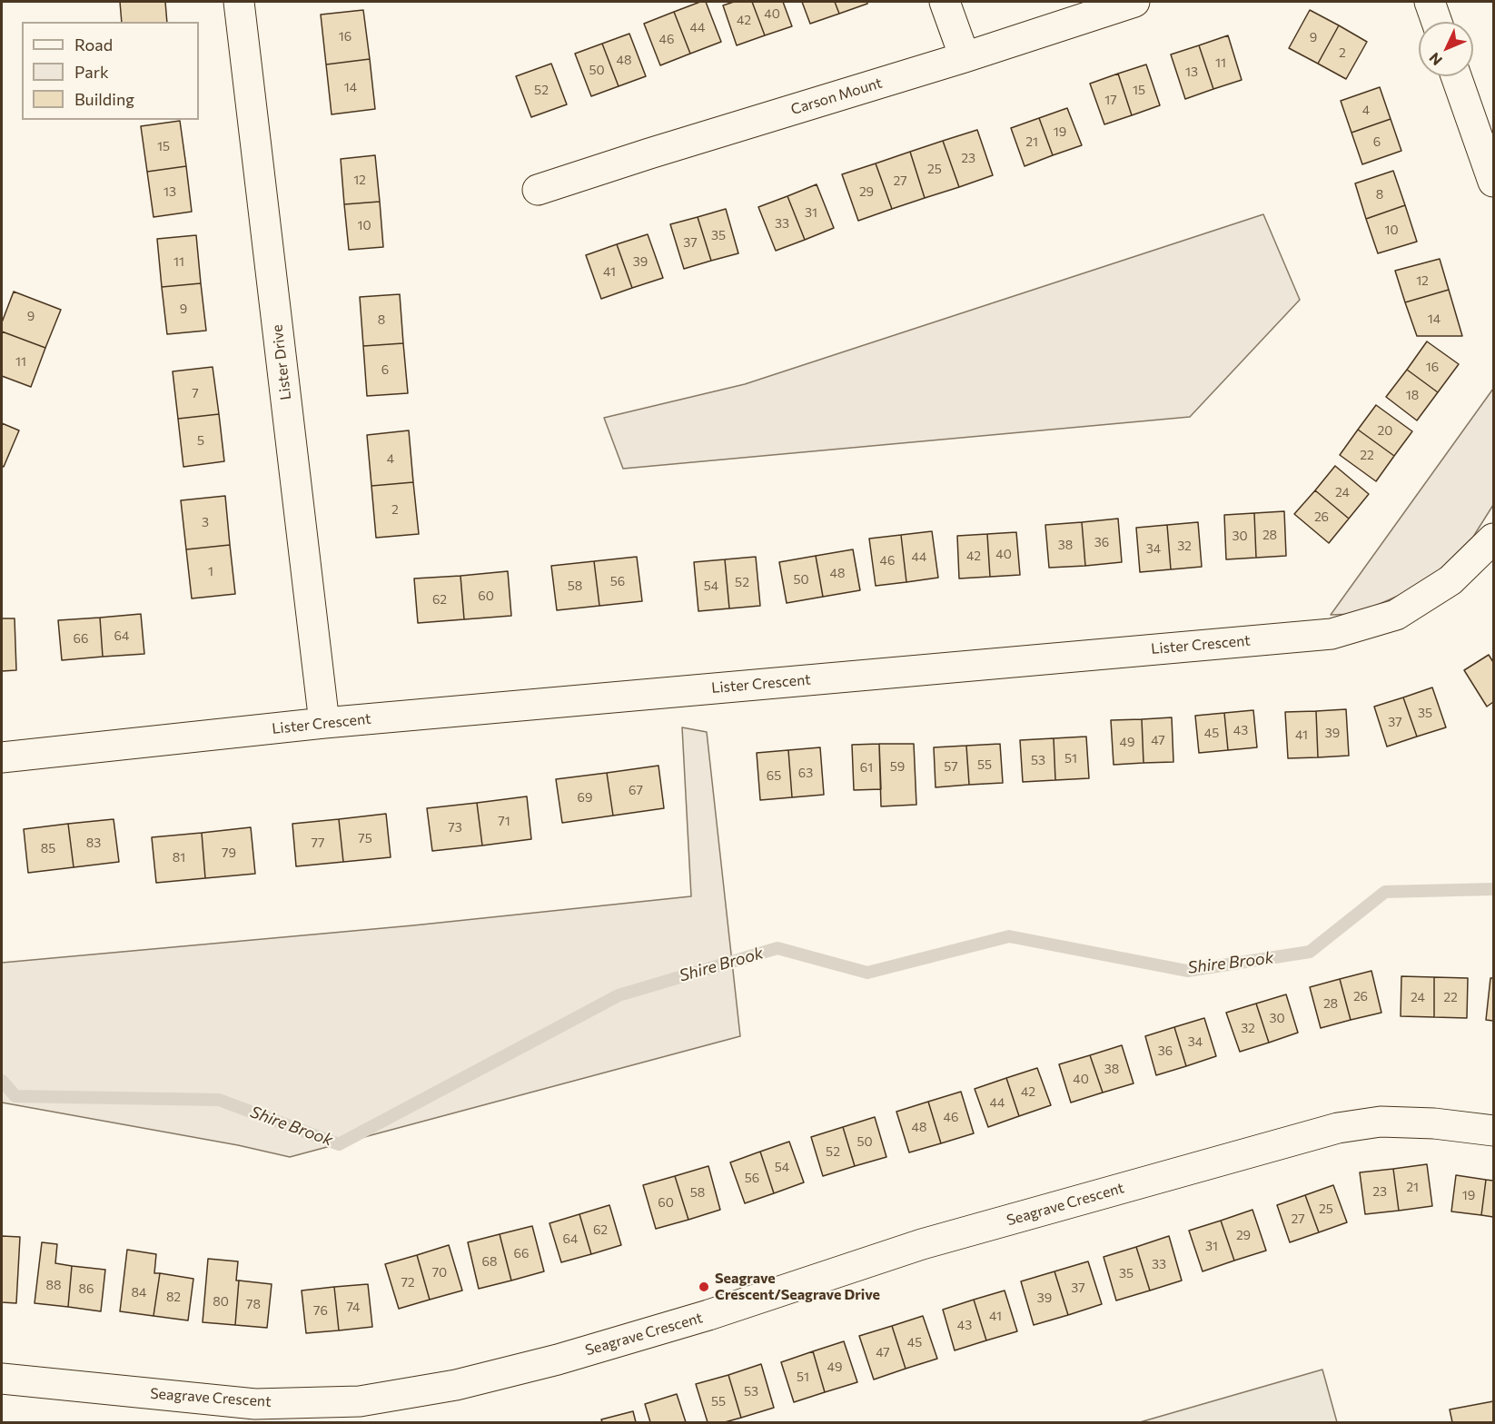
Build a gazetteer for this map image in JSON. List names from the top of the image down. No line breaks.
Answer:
{"streets":{"street":["Carson Mount","Lister Drive","Lister Crescent","Seagrave Crescent"]},"crossings":[["Lister Drive","Lister Crescent"]],"water":["Shire Brook"],"places":["Seagrave Crescent/Seagrave Drive"],"house_numbers":["40","42","44","16","9","46","2","48","11","50","13","14","52","15","17","4","19","21","6","15","23","25","12","27","13","29","8","31","33","10","10","35","37","11","39","41","12","9","9","14","8","11","16","6","7","18","20","5","22","4","24","2","26","3","28","30","36","38","32","34","40","42","44","46","1","48","50","56","52","58","54","60","62","64","66","35","37","43","45","39","41","47","49","51","53","55","59","57","61","63","65","67","69","71","73","75","83","77","85","79","81","26","24","22","28","30","32","34","36","38","40","42","44","46","48","50","52","54","56","21","23","58","19","60","25","27","62","29","64","31","66","68","33","70","35","72","88","37","86","84","82","39","80","78","74","76","41","43","45","47","49","51","53","55"],"legend":["Road","Park","Building"],"north":"bottom left"}
